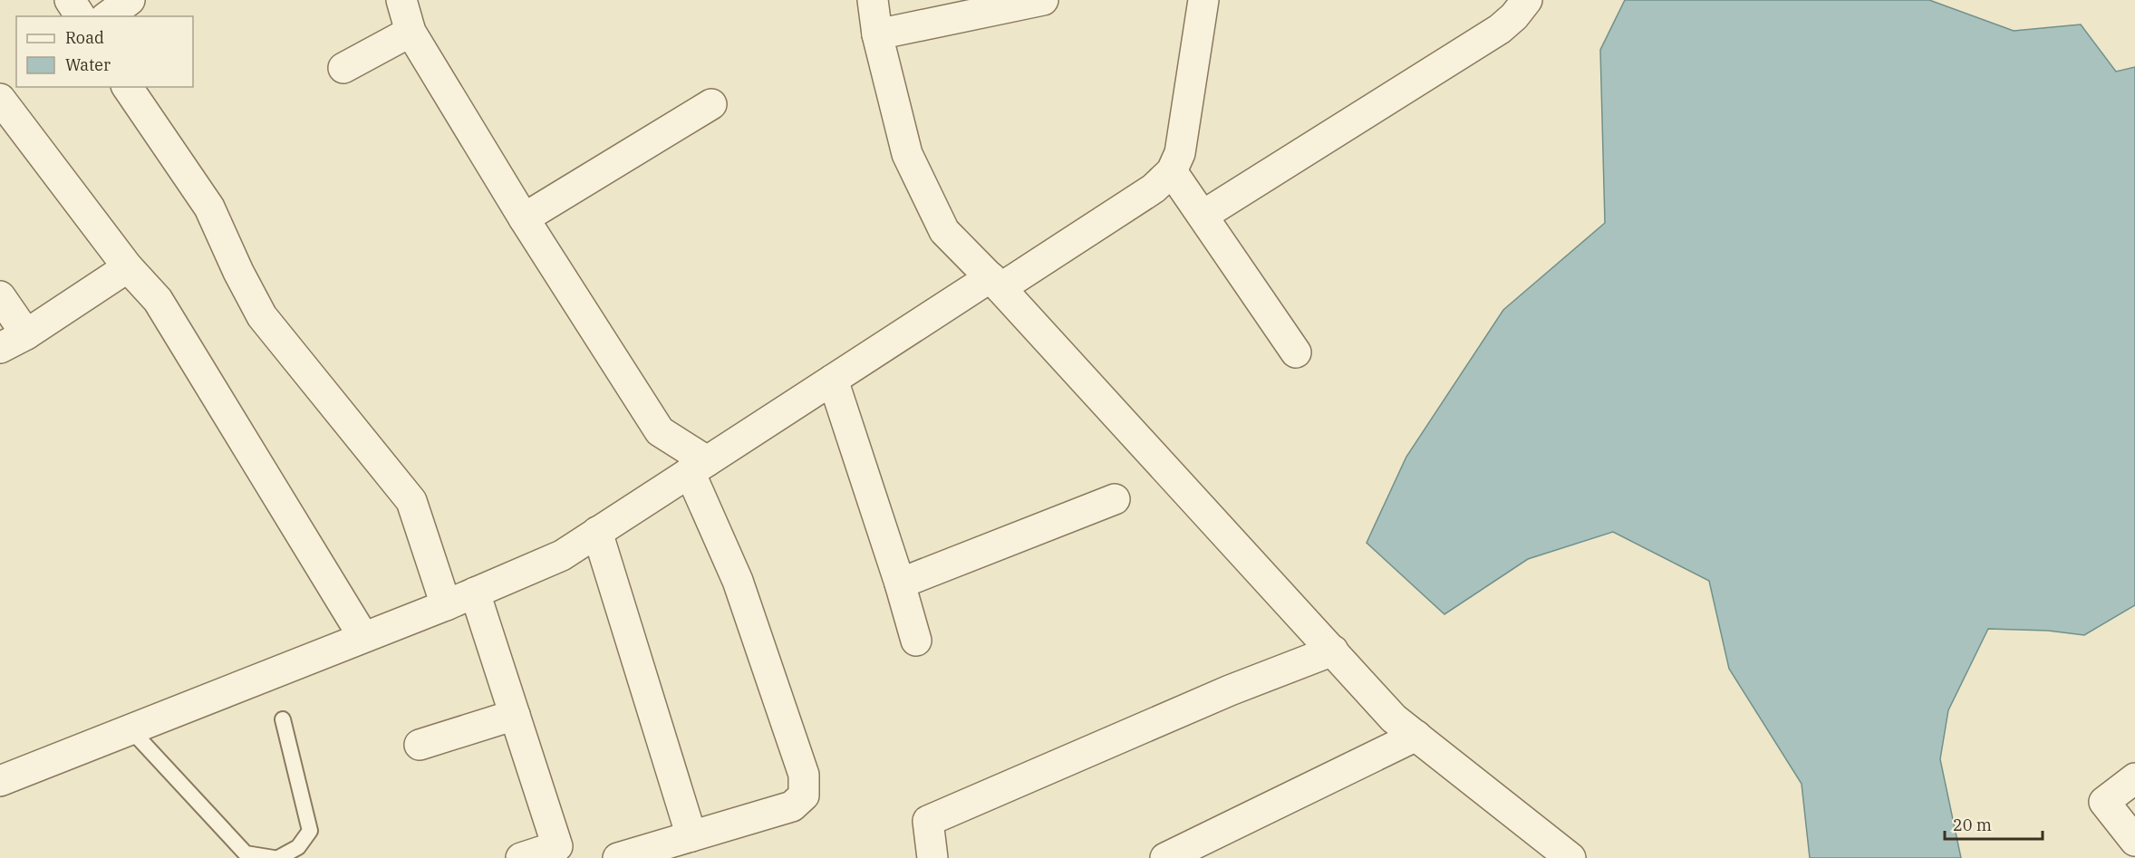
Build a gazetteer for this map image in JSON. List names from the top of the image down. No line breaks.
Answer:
{"legend":["Road","Water"],"scale_bar":"20 m"}
